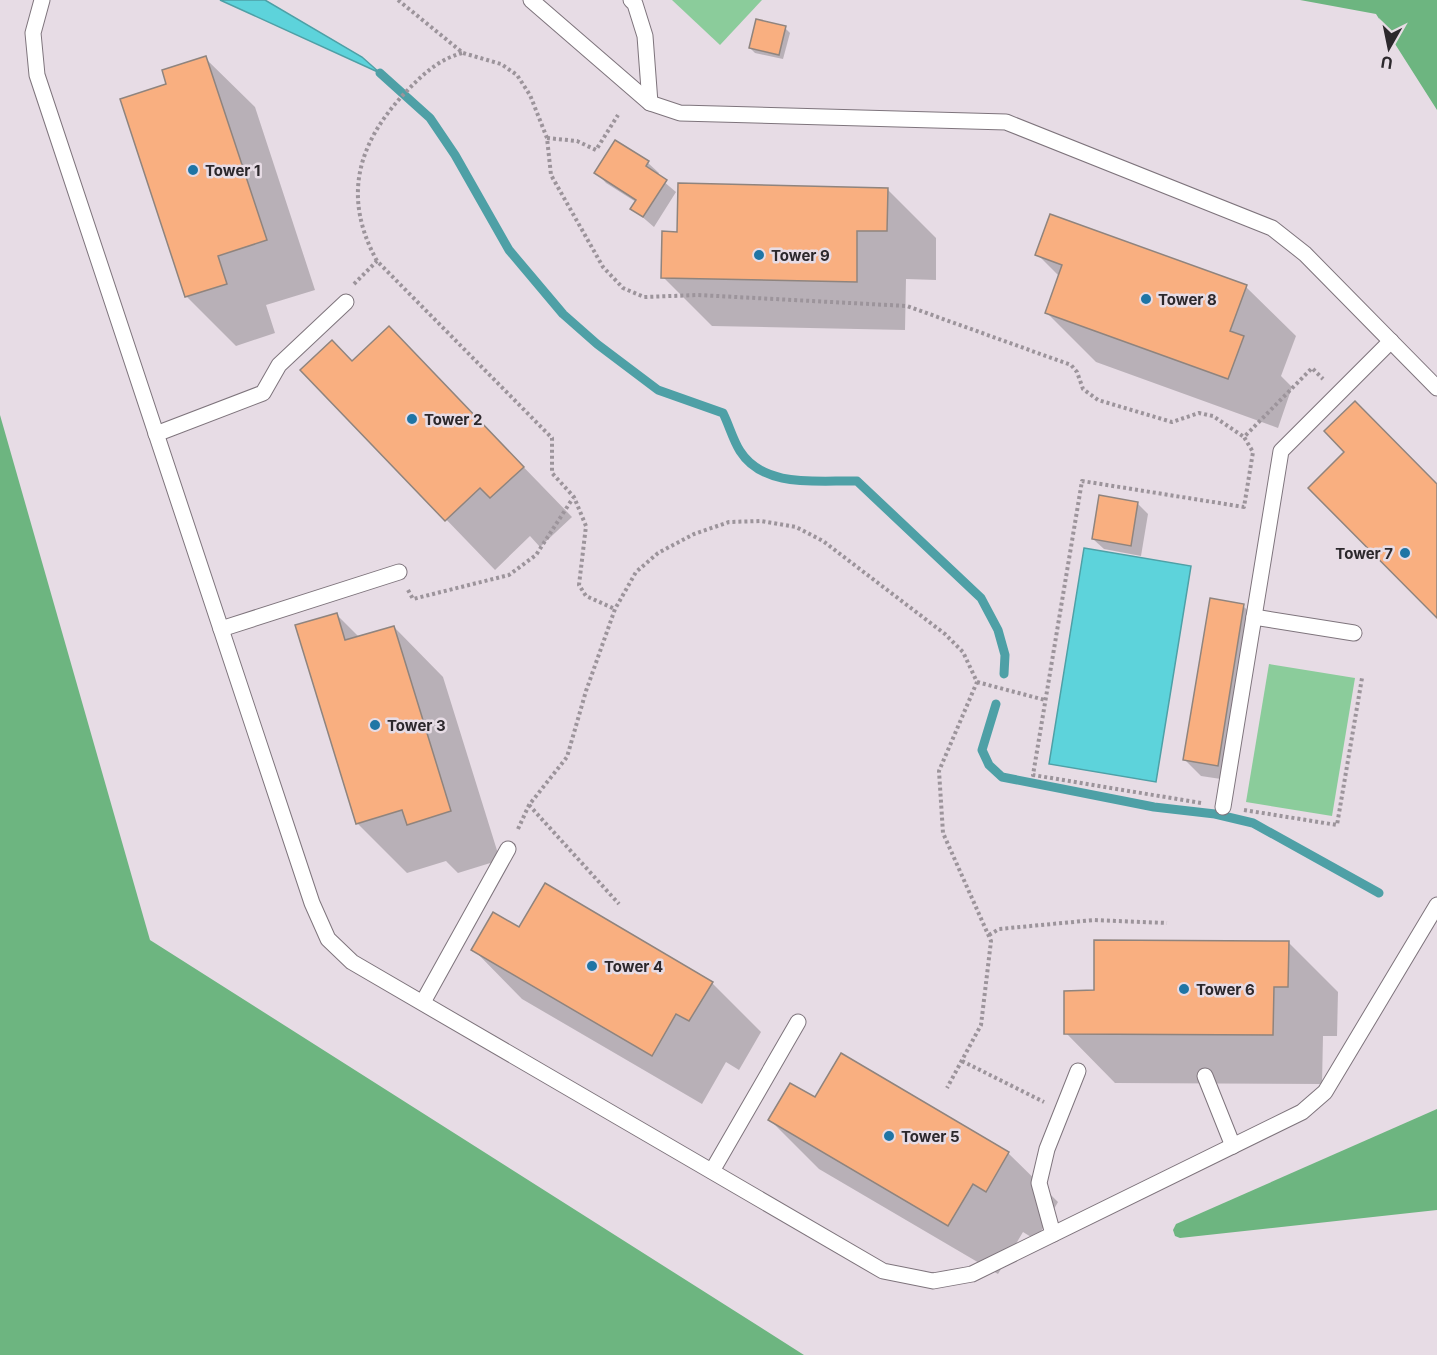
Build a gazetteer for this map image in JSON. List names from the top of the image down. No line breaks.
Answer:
{"places":["Tower 1","Tower 9","Tower 8","Tower 2","Tower 7","Tower 3","Tower 4","Tower 6","Tower 5"],"north":"bottom"}
